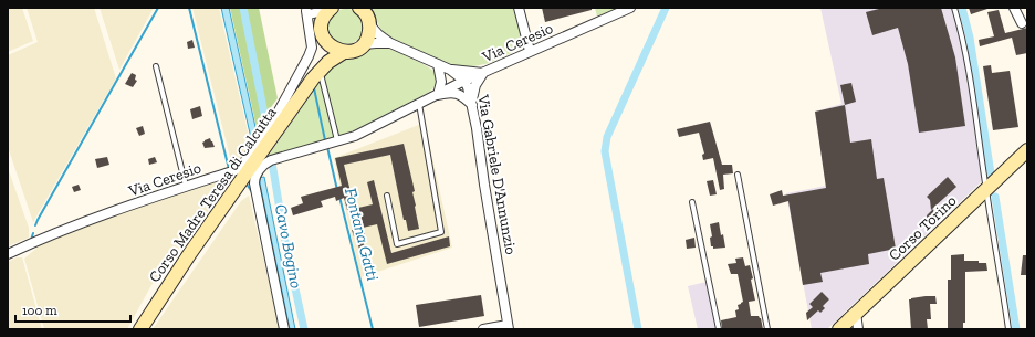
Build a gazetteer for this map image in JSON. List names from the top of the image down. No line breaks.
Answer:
{"streets":{"main road":["Corso Madre Teresa di Calcutta","Corso Torino"],"street":["Via Ceresio","Via Gabriele D'Annunzio"]},"crossings":[["Via Ceresio","Via Gabriele D'Annunzio"],["Via Gabriele D'Annunzio","Corso Madre Teresa di Calcutta"]],"water":["Fontana Gatti","Cavo Bogino"],"scale_bar":"100 m"}
